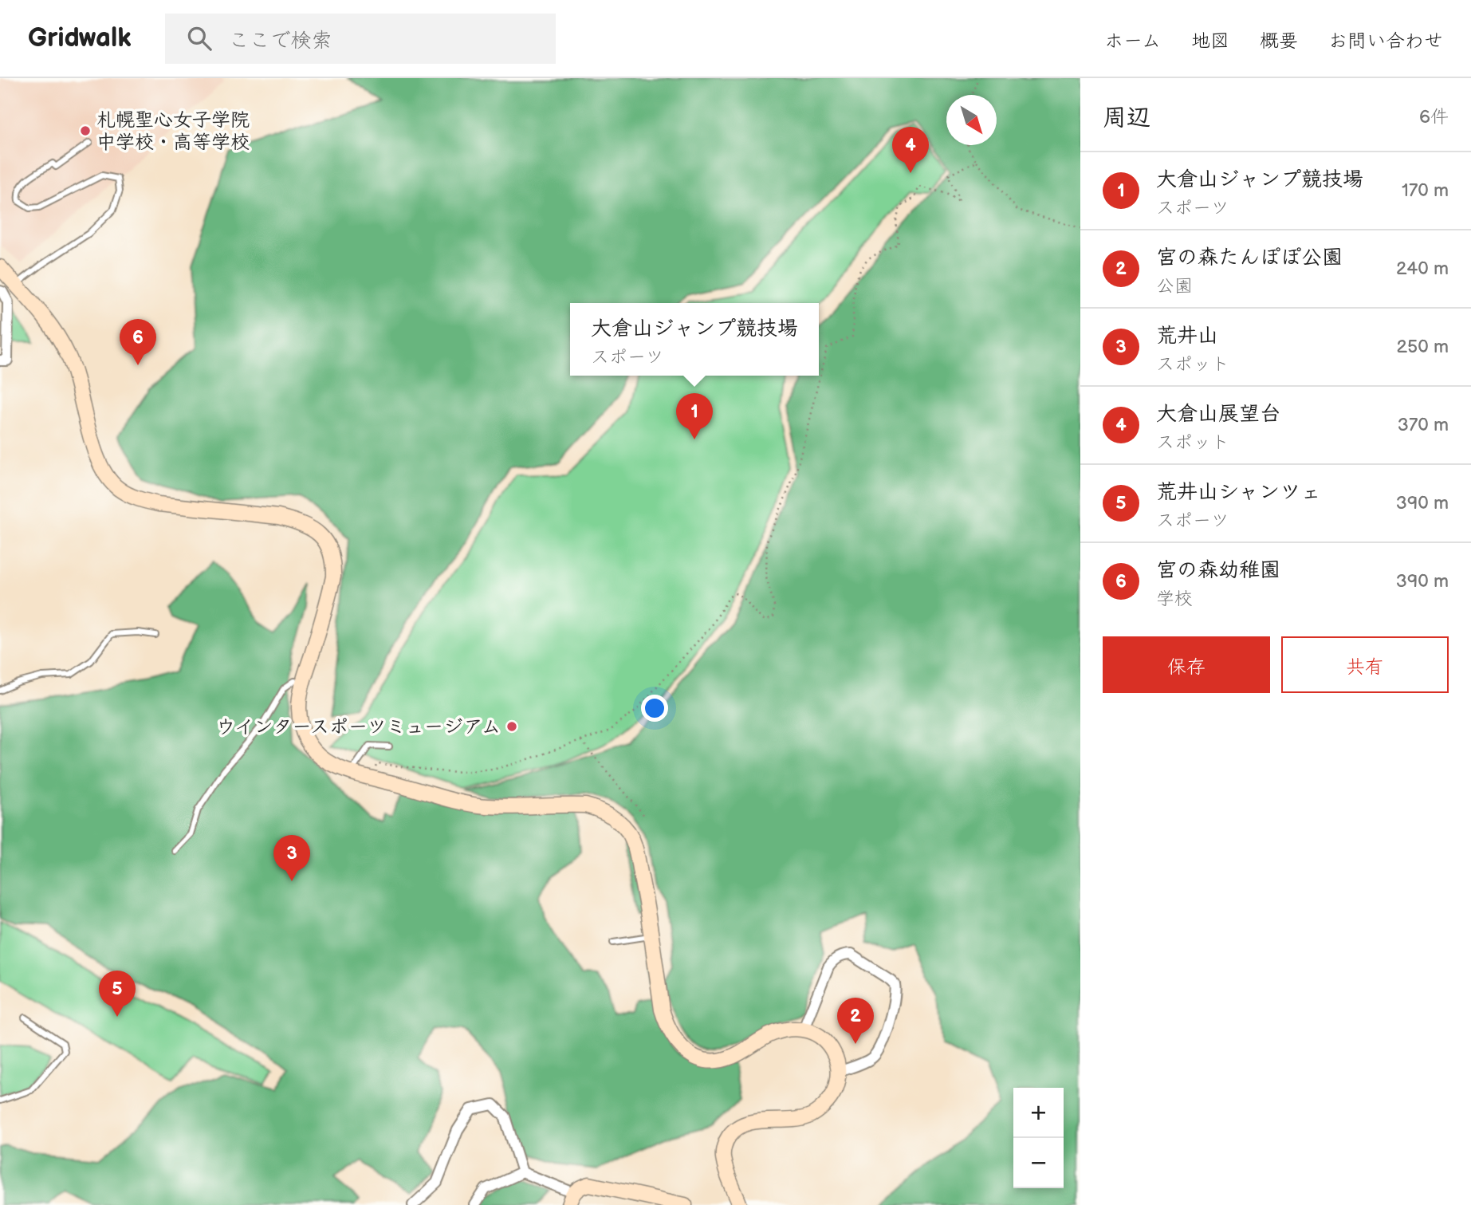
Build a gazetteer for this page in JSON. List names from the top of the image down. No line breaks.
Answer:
{"places":["札幌聖心女子学院 中学校・高等学校","ウインタースポーツミュージアム"],"north":"bottom right","page":{"header":"Gridwalk","search":"ここで検索","nav":["ホーム","地図","概要","お問い合わせ"],"heading":["周辺","6件"],"pins":["4","6","1","3","5","2"],"list":[{"mark":"1","name":"大倉山ジャンプ競技場","note":"スポーツ","value":"170 m"},{"mark":"2","name":"宮の森たんぽぽ公園","note":"公園","value":"240 m"},{"mark":"3","name":"荒井山","note":"スポット","value":"250 m"},{"mark":"4","name":"大倉山展望台","note":"スポット","value":"370 m"},{"mark":"5","name":"荒井山シャンツェ","note":"スポーツ","value":"390 m"},{"mark":"6","name":"宮の森幼稚園","note":"学校","value":"390 m"}],"popup":["大倉山ジャンプ競技場","スポーツ"],"buttons":["保存","共有"],"map_buttons":["+","−"]}}
